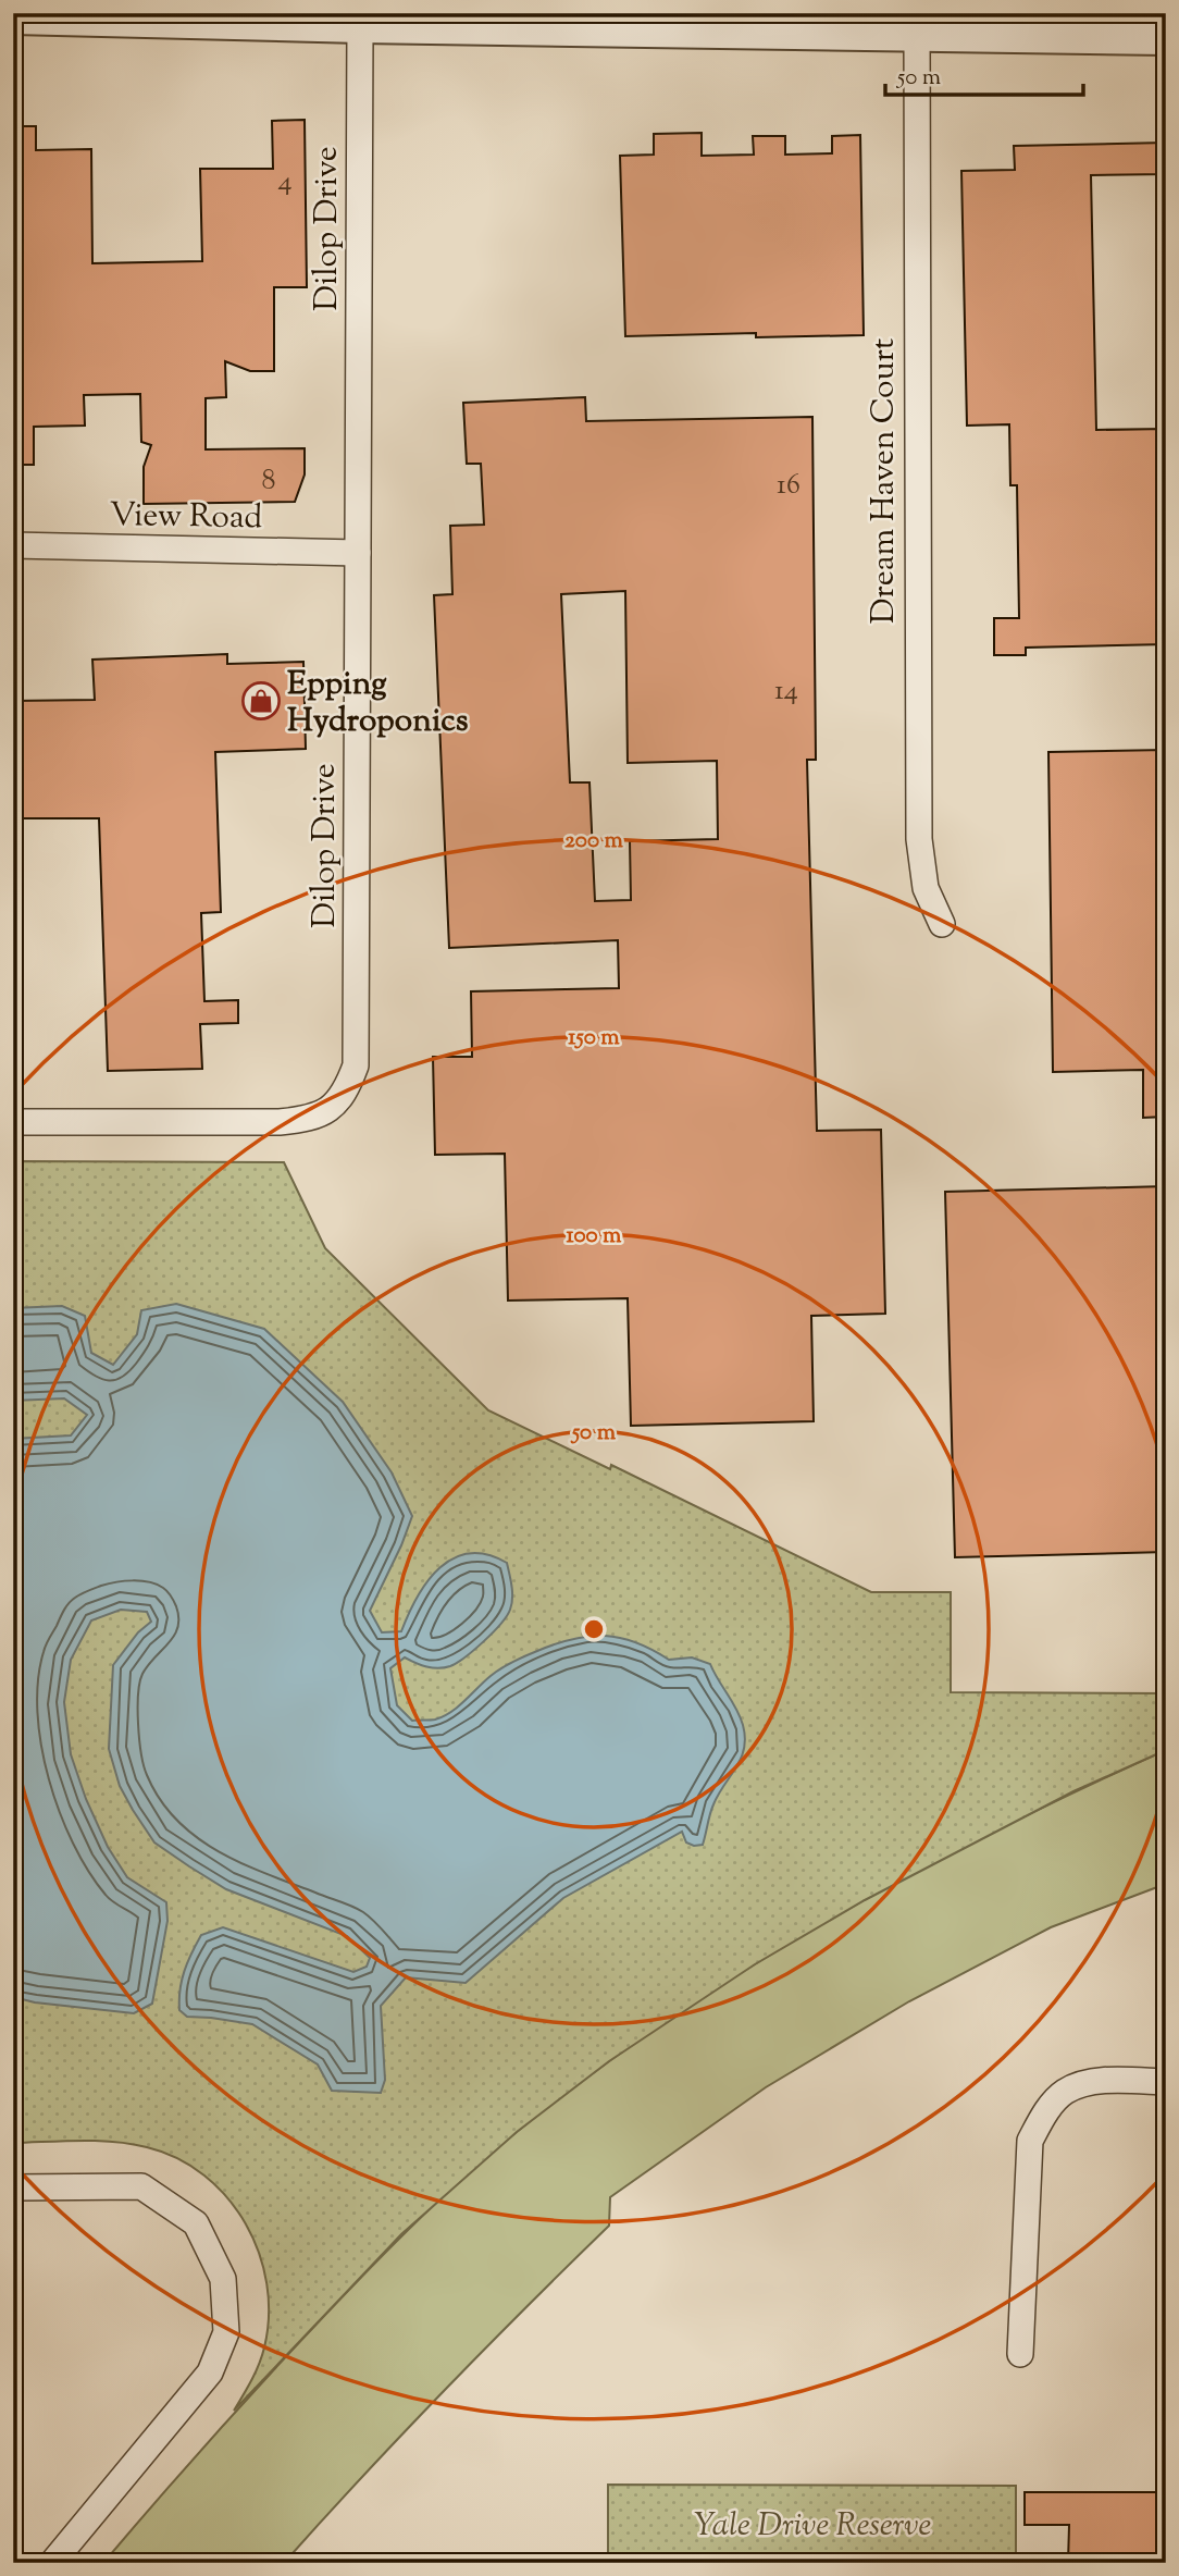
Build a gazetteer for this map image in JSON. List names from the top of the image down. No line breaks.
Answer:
{"streets":{"street":["Dilop Drive","Dream Haven Court","View Road"]},"crossings":[["Dilop Drive","View Road"]],"parks":["Yale Drive Reserve"],"places":{"shop":["Epping Hydroponics"]},"house_numbers":["4","8","16","14"],"scale_bar":"50 m","rings":["200 m","150 m","100 m","50 m"]}
